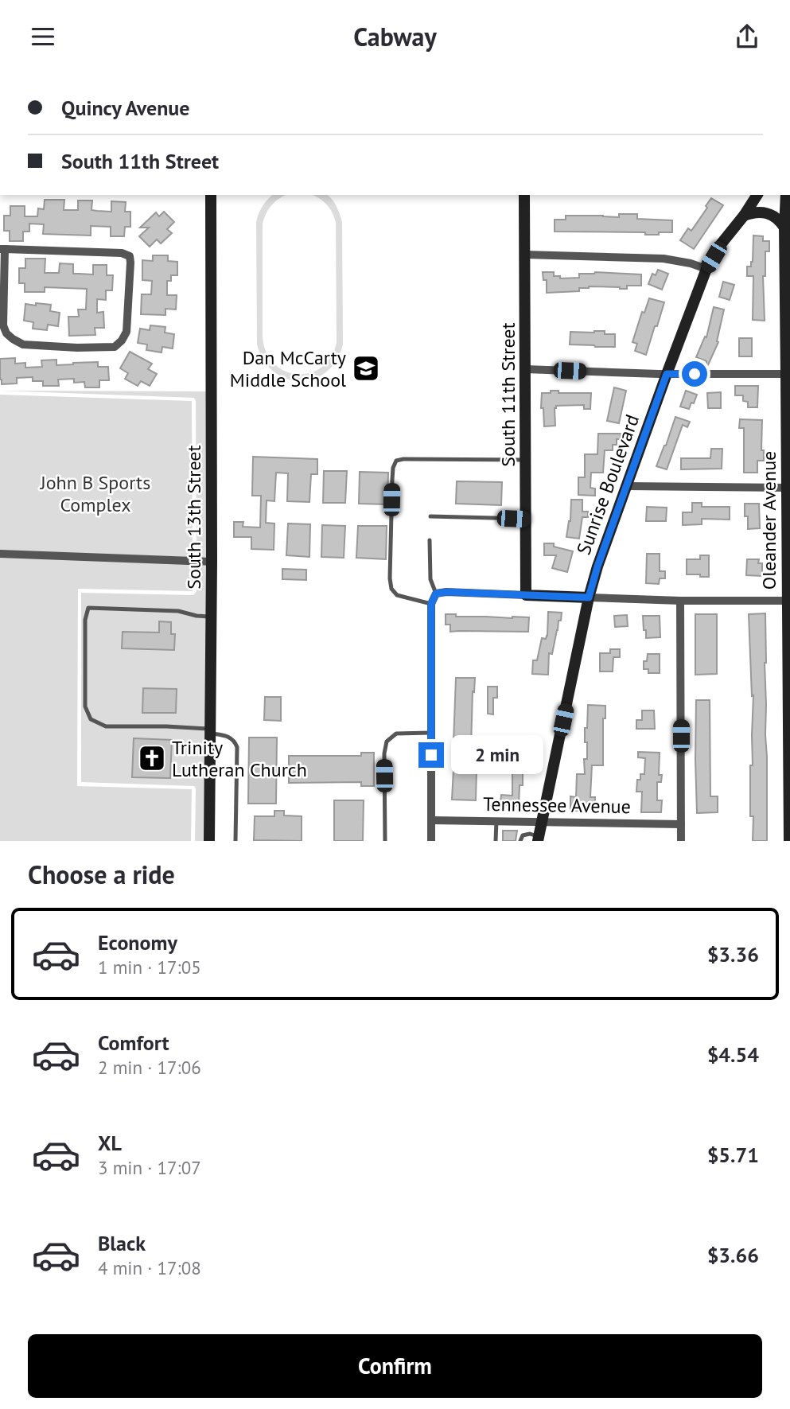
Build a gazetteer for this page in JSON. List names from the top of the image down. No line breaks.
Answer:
{"streets":{"street":["South 11th Street","Sunrise Boulevard","South 13th Street","Oleander Avenue","Tennessee Avenue"]},"crossings":[["Sunrise Boulevard","Tennessee Avenue"]],"parks":["John B Sports Complex"],"places":{"school or university":["Dan McCarty Middle School"],"church":["Trinity Lutheran Church"]},"page":{"header":"Cabway","banner":["Quincy Avenue","South 11th Street"],"bubble":"2 min","heading":"Choose a ride","list":[{"name":"Economy","note":"1 min · 17:05","value":"$3.36"},{"name":"Comfort","note":"2 min · 17:06","value":"$4.54"},{"name":"XL","note":"3 min · 17:07","value":"$5.71"},{"name":"Black","note":"4 min · 17:08","value":"$3.66"}],"buttons":"Confirm"}}
